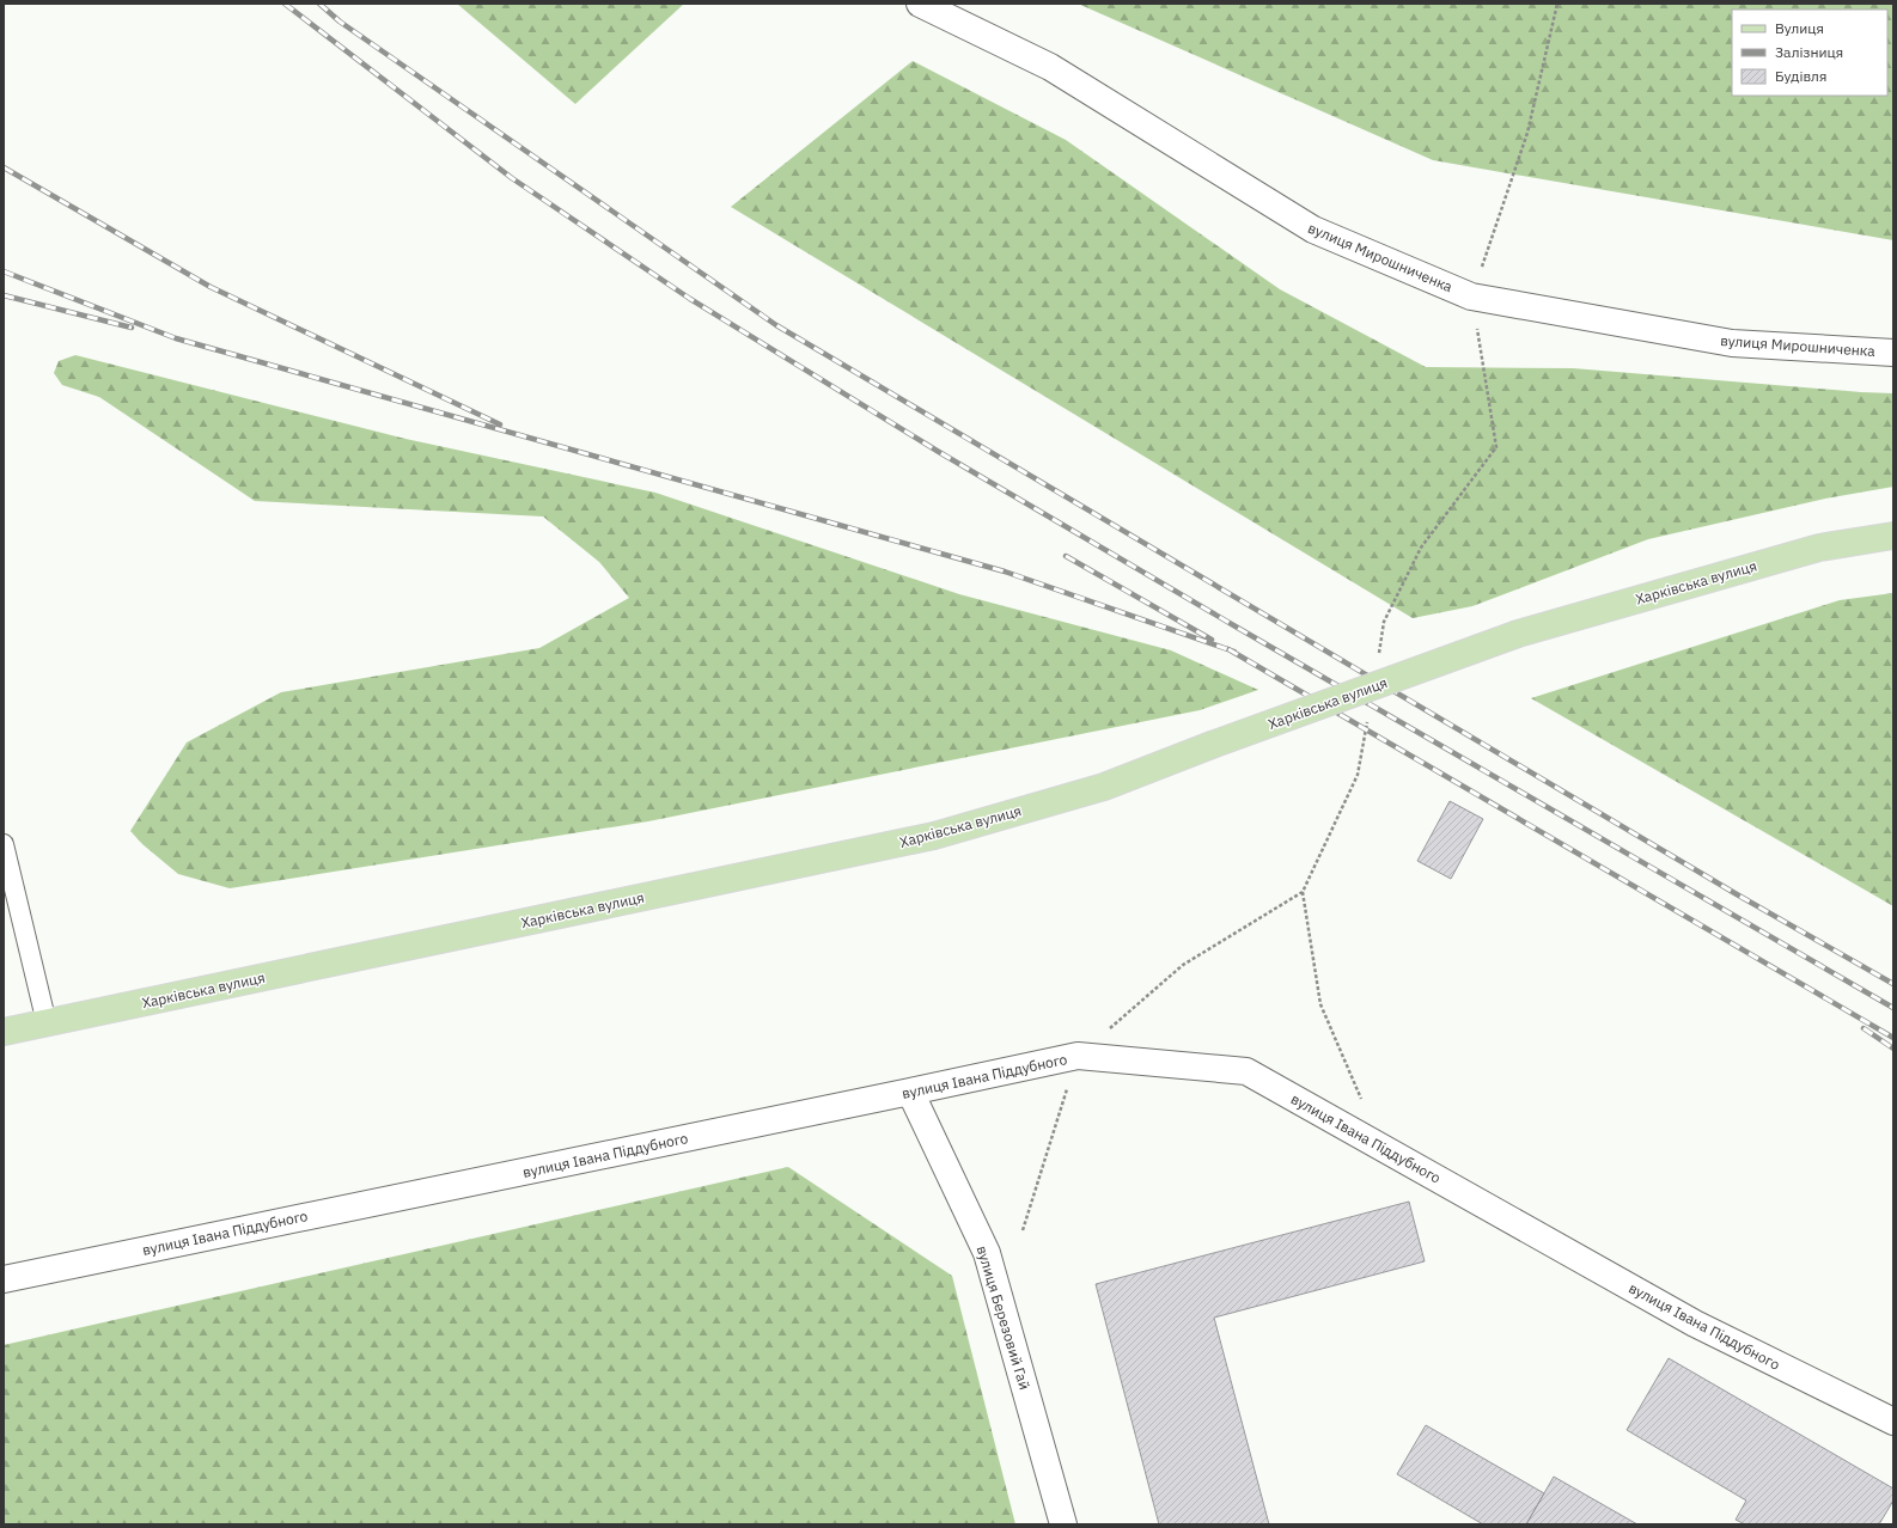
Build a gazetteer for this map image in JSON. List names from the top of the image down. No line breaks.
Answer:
{"streets":{"main road":["Харківська вулиця"],"street":["вулиця Мирошниченка","вулиця Івана Піддубного","вулиця Березовий Гай"]},"crossings":[["вулиця Івана Піддубного","вулиця Березовий Гай"]],"legend":["Вулиця","Залізниця","Будівля"]}
